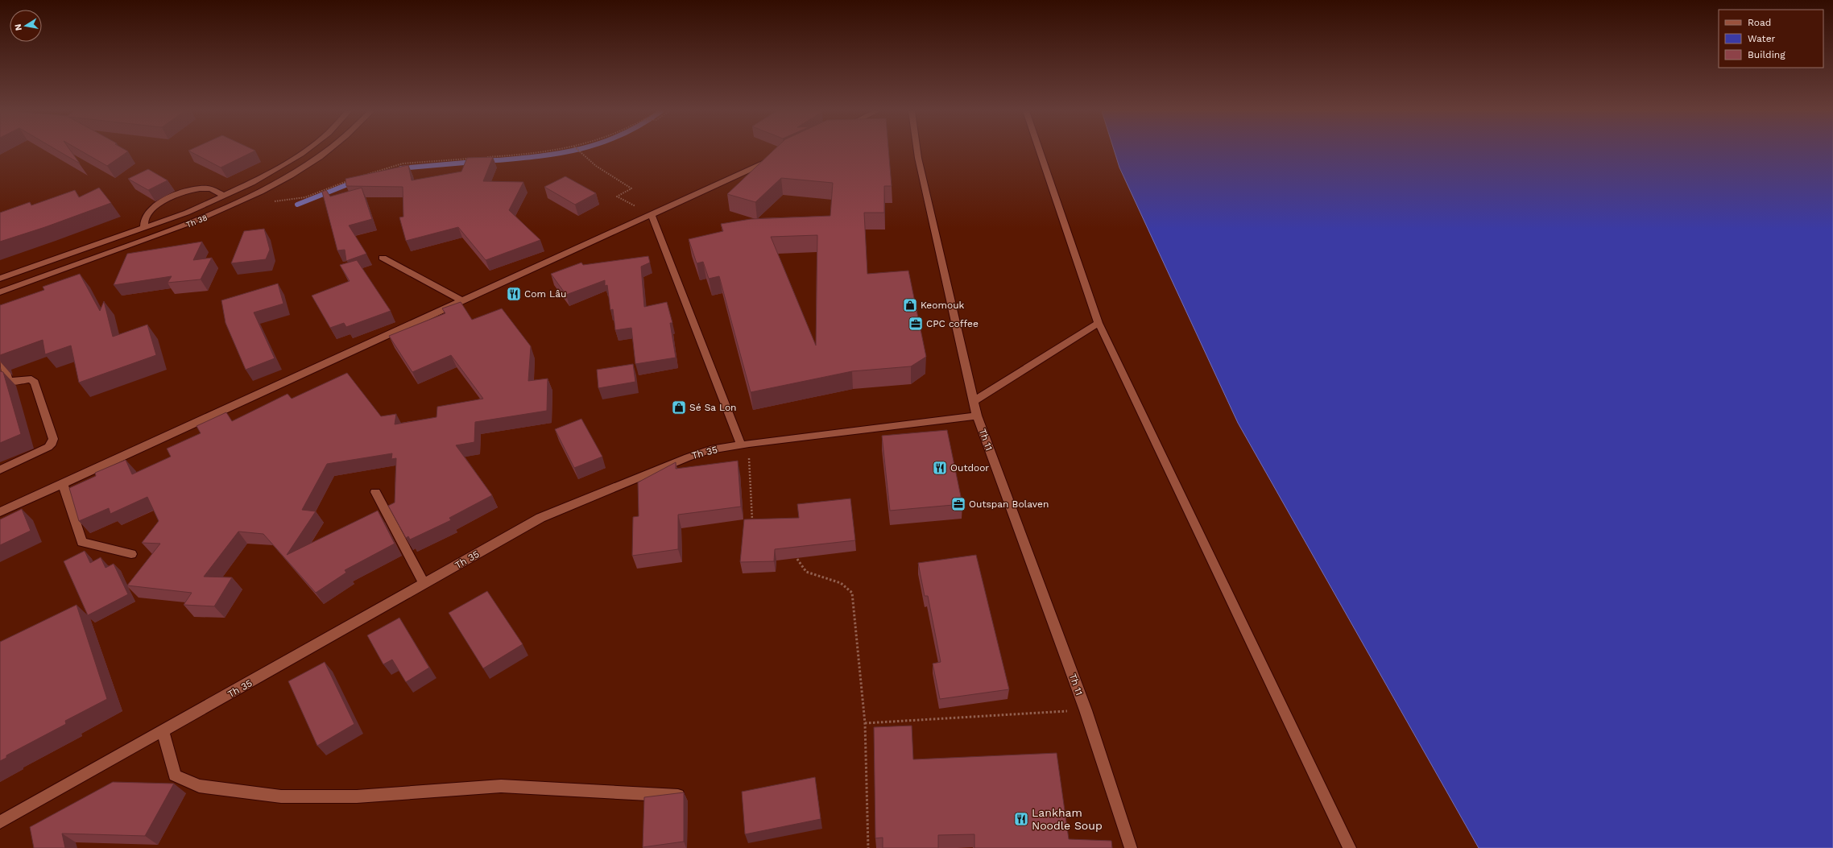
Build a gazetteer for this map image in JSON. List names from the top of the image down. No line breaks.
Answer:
{"streets":{"street":["Th 38","Th 11","Th 35"]},"crossings":[["Th 11","Th 35"]],"places":{"restaurant":["Com Lâu","Outdoor","Lankham Noodle Soup"],"shop":["Keomouk","Sé Sa Lon"],"office":["CPC coffee","Outspan Bolaven"]},"legend":["Road","Water","Building"],"north":"left"}
